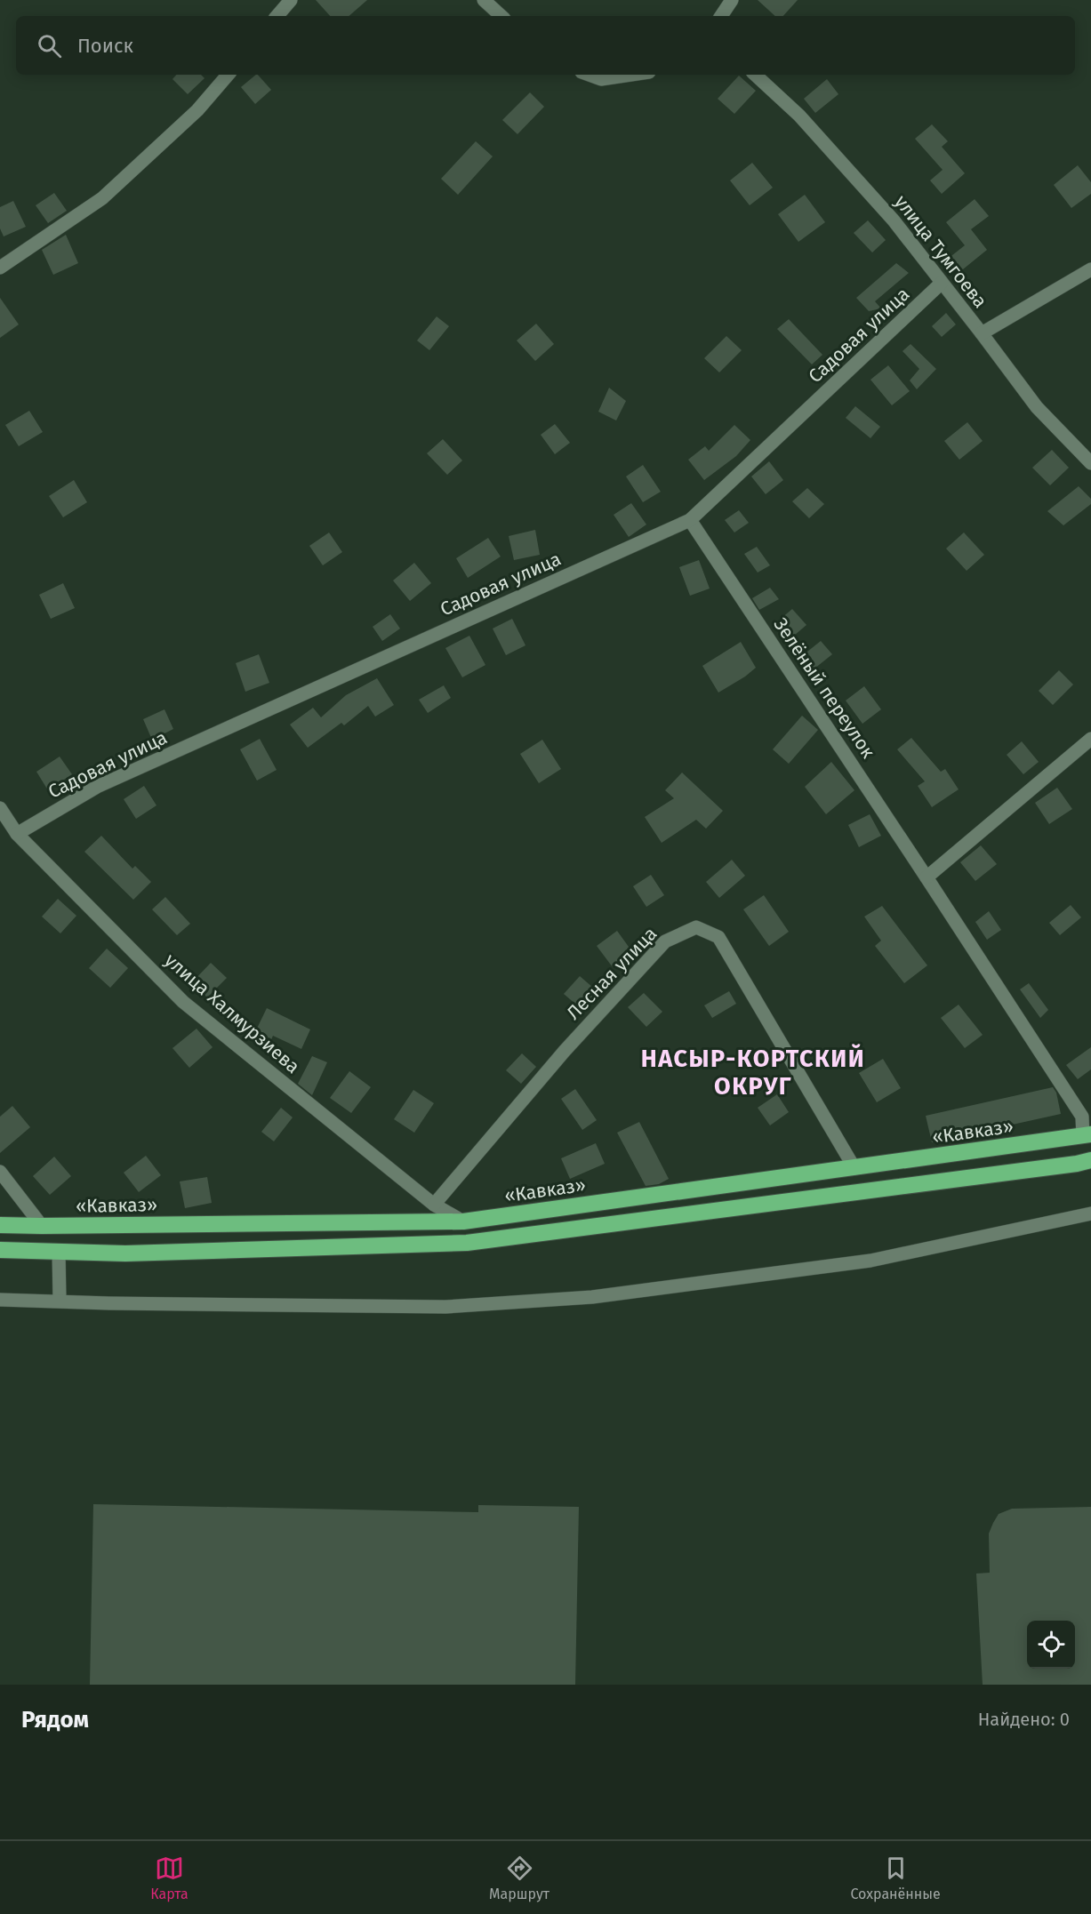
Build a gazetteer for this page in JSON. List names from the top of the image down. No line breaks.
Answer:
{"streets":{"highway":["«Кавказ»"],"street":["улица Тумгоева","Садовая улица","Зелёный переулок","Лесная улица","улица Халмурзиева"]},"crossings":[["улица Тумгоева","Садовая улица"],["Садовая улица","Зелёный переулок"],["Садовая улица","улица Халмурзиева"],["Зелёный переулок","«Кавказ»"],["Лесная улица","улица Халмурзиева"],["Лесная улица","«Кавказ»"],["улица Халмурзиева","«Кавказ»"]],"districts":["НАСЫР-КОРТСКИЙ ОКРУГ"],"page":{"search":"Поиск","heading":["Рядом","Найдено: 0"],"nav":["Карта","Маршрут","Сохранённые"]}}
